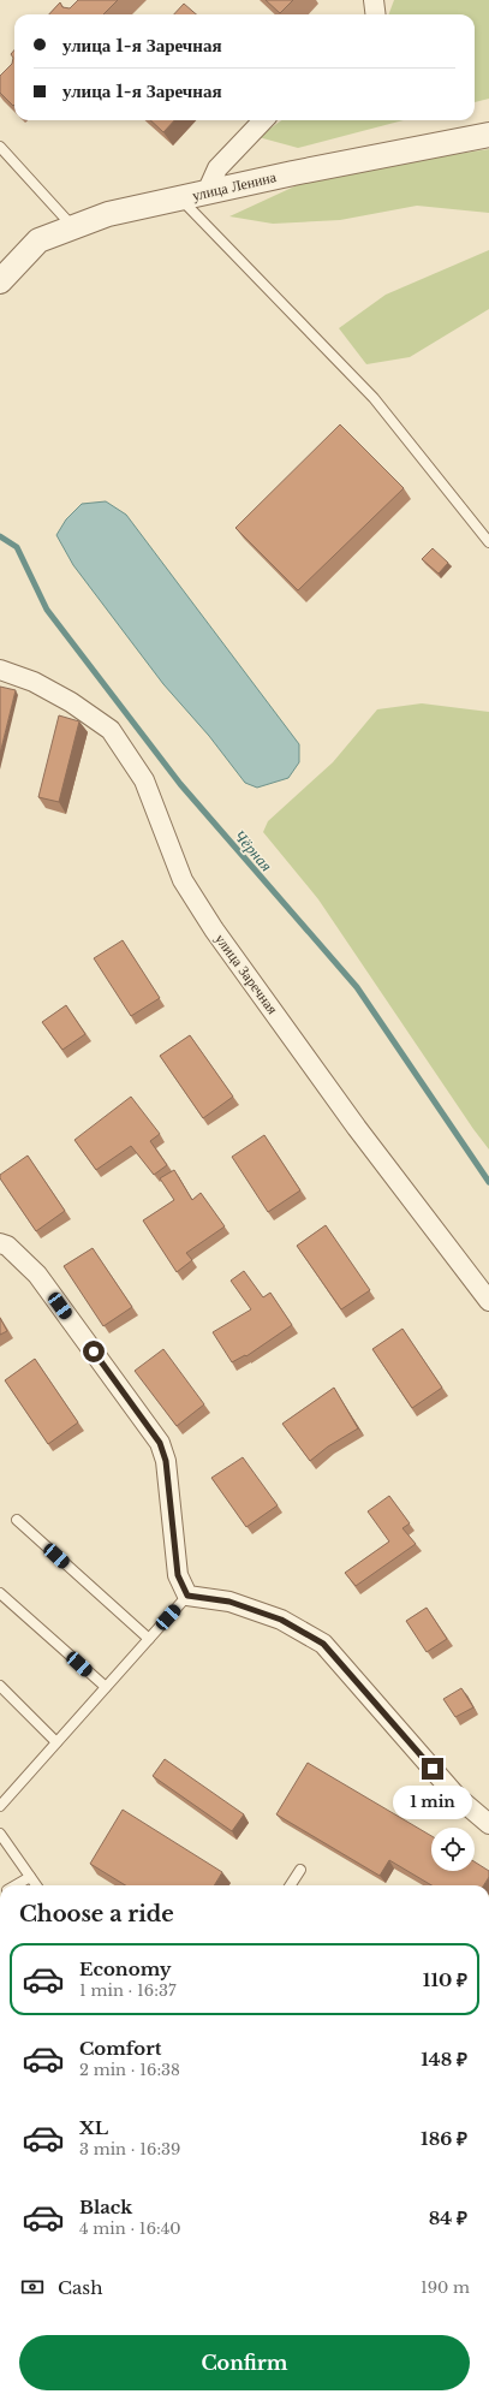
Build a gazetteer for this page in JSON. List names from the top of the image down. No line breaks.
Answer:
{"streets":{"street":["улица Ленина","улица Заречная"]},"water":["Чёрная"],"page":{"banner":["улица 1-я Заречная","улица 1-я Заречная"],"bubble":"1 min","heading":"Choose a ride","list":[{"name":"Economy","note":"1 min · 16:37","value":"110 ₽"},{"name":"Comfort","note":"2 min · 16:38","value":"148 ₽"},{"name":"XL","note":"3 min · 16:39","value":"186 ₽"},{"name":"Black","note":"4 min · 16:40","value":"84 ₽"}],"pay":["Cash","190 m"],"buttons":"Confirm"}}
